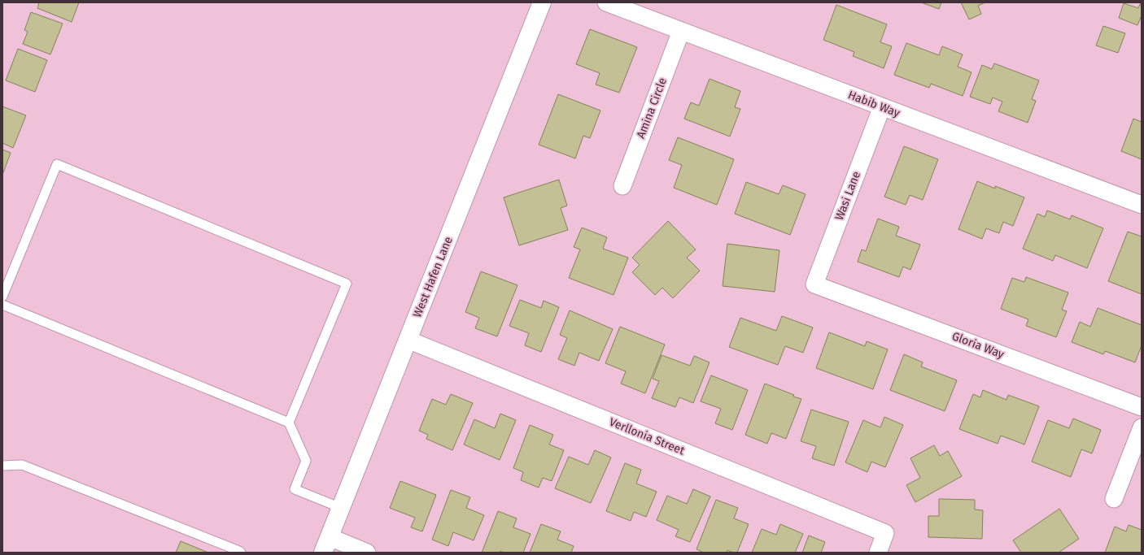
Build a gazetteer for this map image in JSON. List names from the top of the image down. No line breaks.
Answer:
{"streets":{"main road":["West Hafen Lane"],"street":["Habib Way","Amina Circle","Wasi Lane","Gloria Way","Verllonia Street"]},"crossings":[["Habib Way","Amina Circle"],["Habib Way","Wasi Lane"],["Wasi Lane","Gloria Way"],["West Hafen Lane","Verllonia Street"]]}
